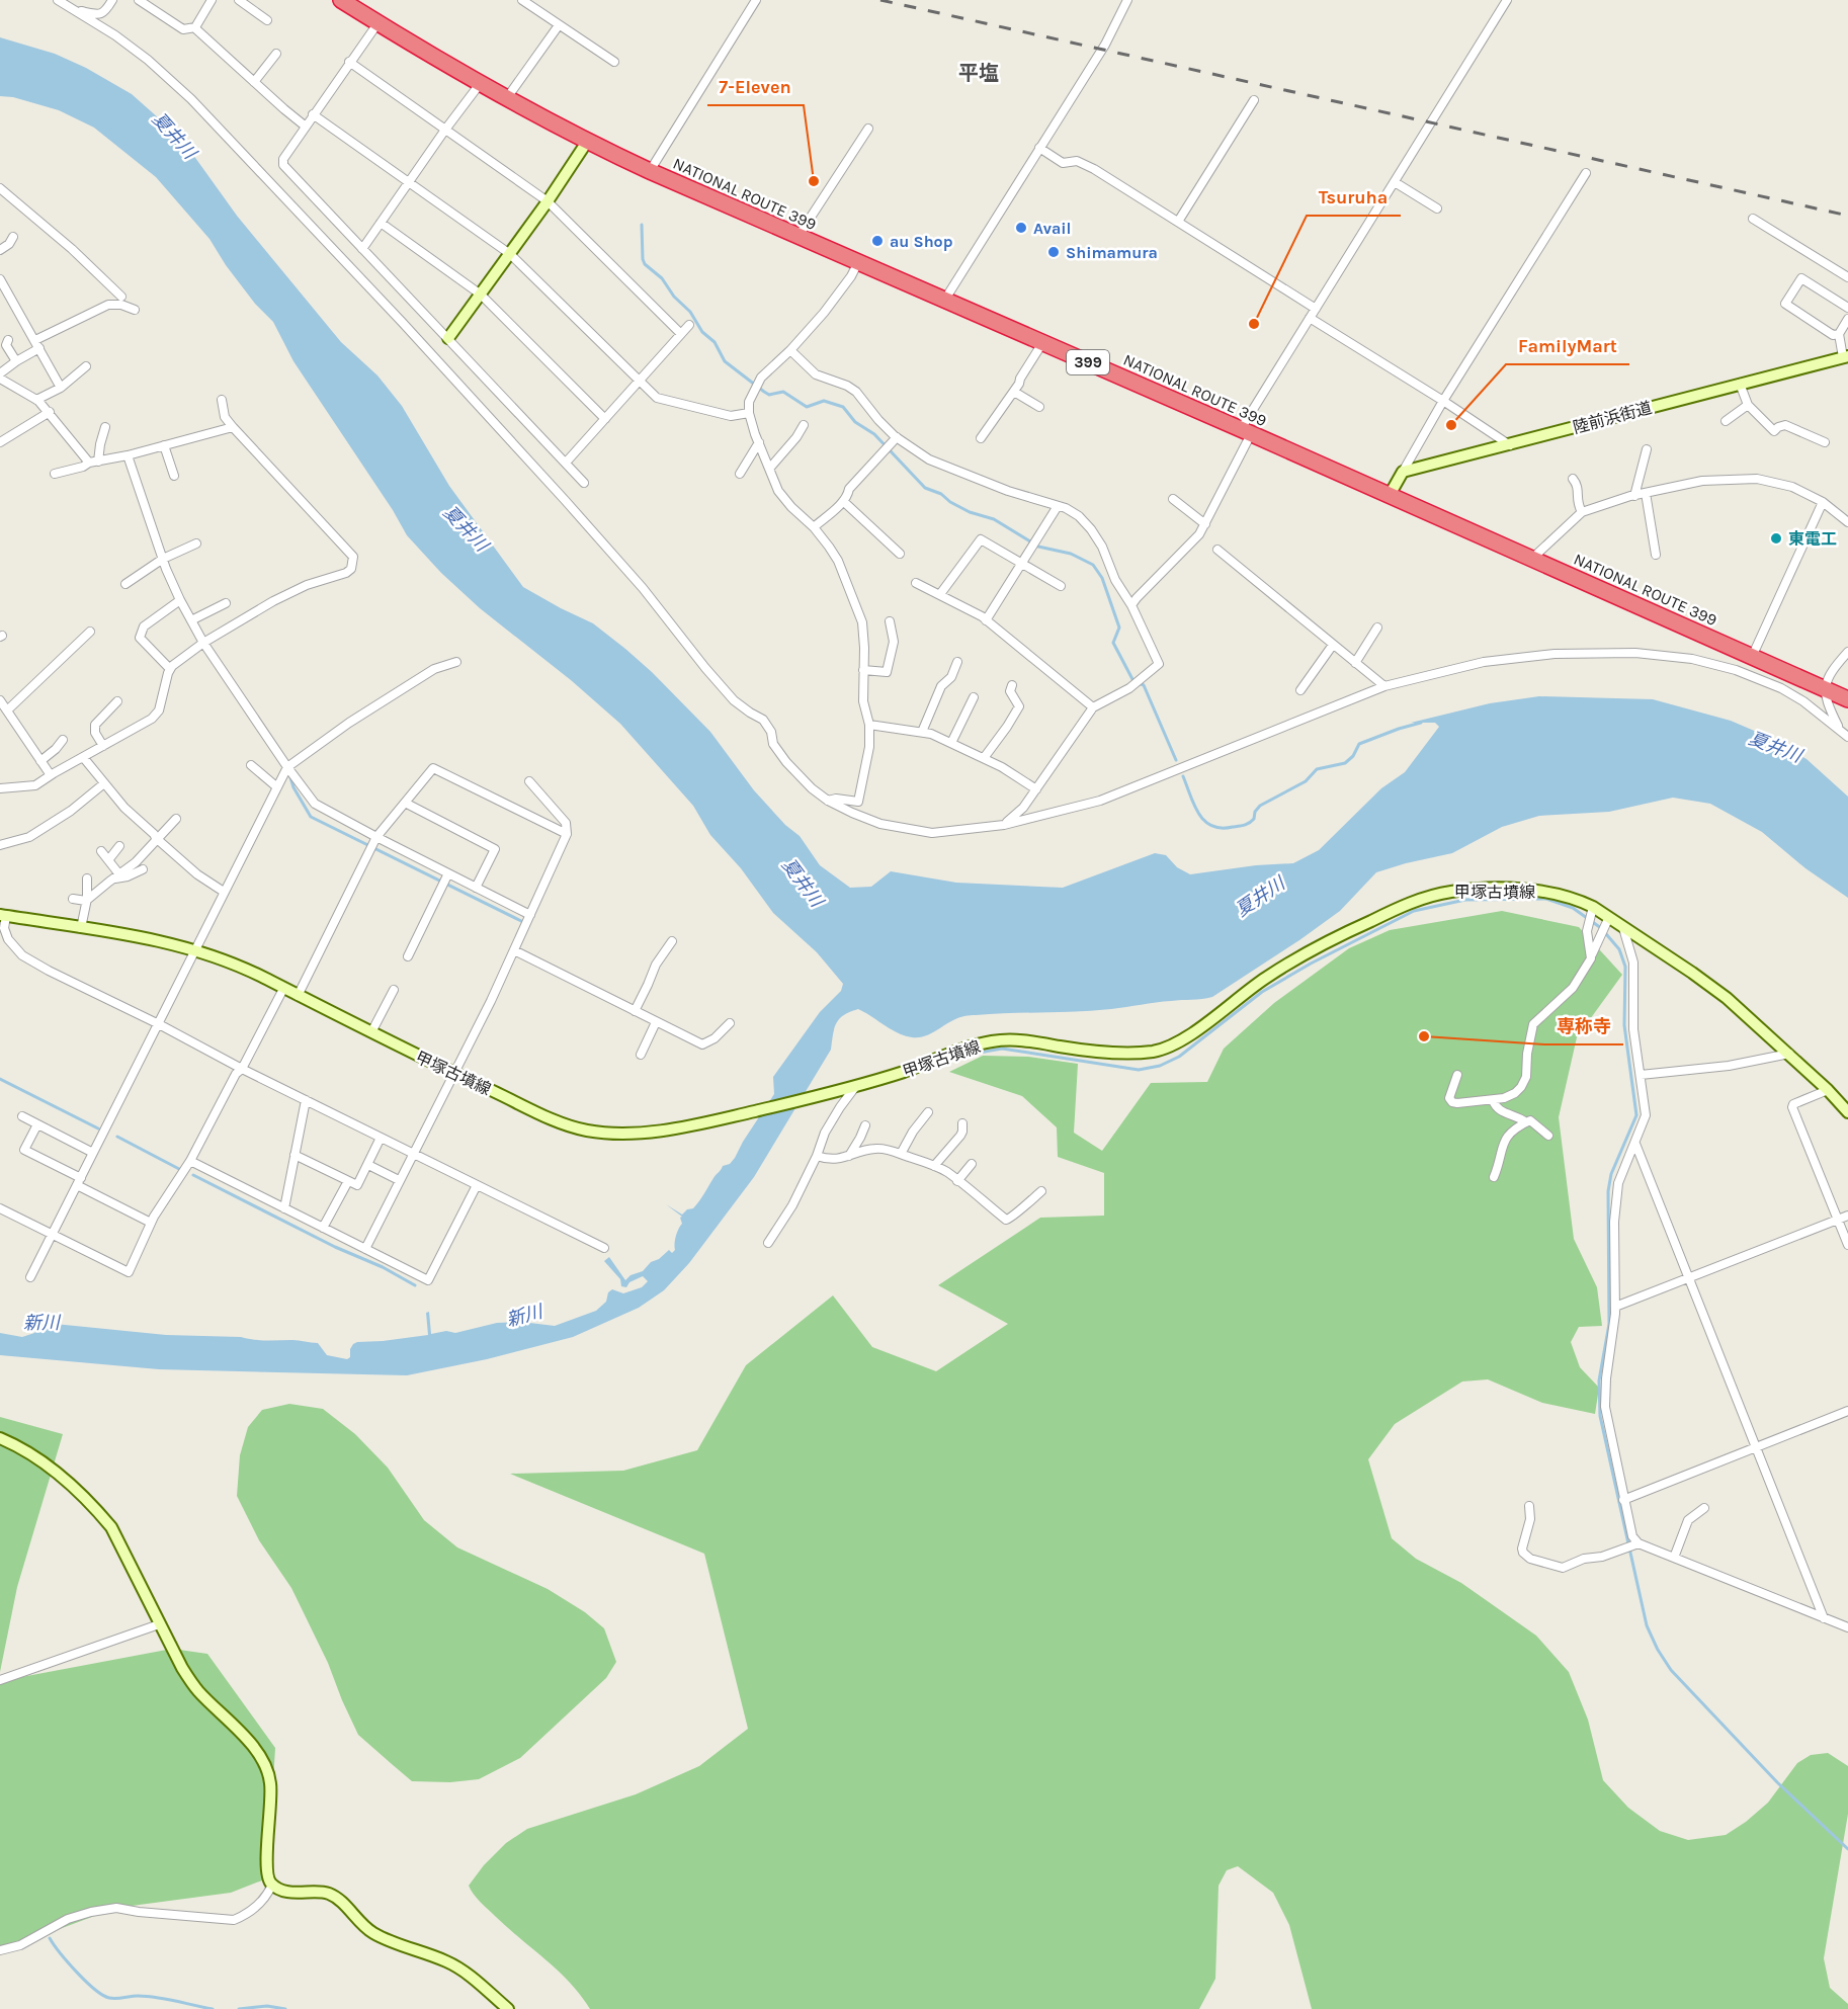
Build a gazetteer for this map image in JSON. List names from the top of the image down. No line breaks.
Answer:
{"streets":{"highway":["NATIONAL ROUTE 399","399"],"main road":["陸前浜街道","甲塚古墳線"]},"districts":["平塩"],"water":["夏井川","新川"],"places":["7-Eleven","Avail","au Shop","Shimamura","Tsuruha","FamilyMart","東電工","専称寺"]}
